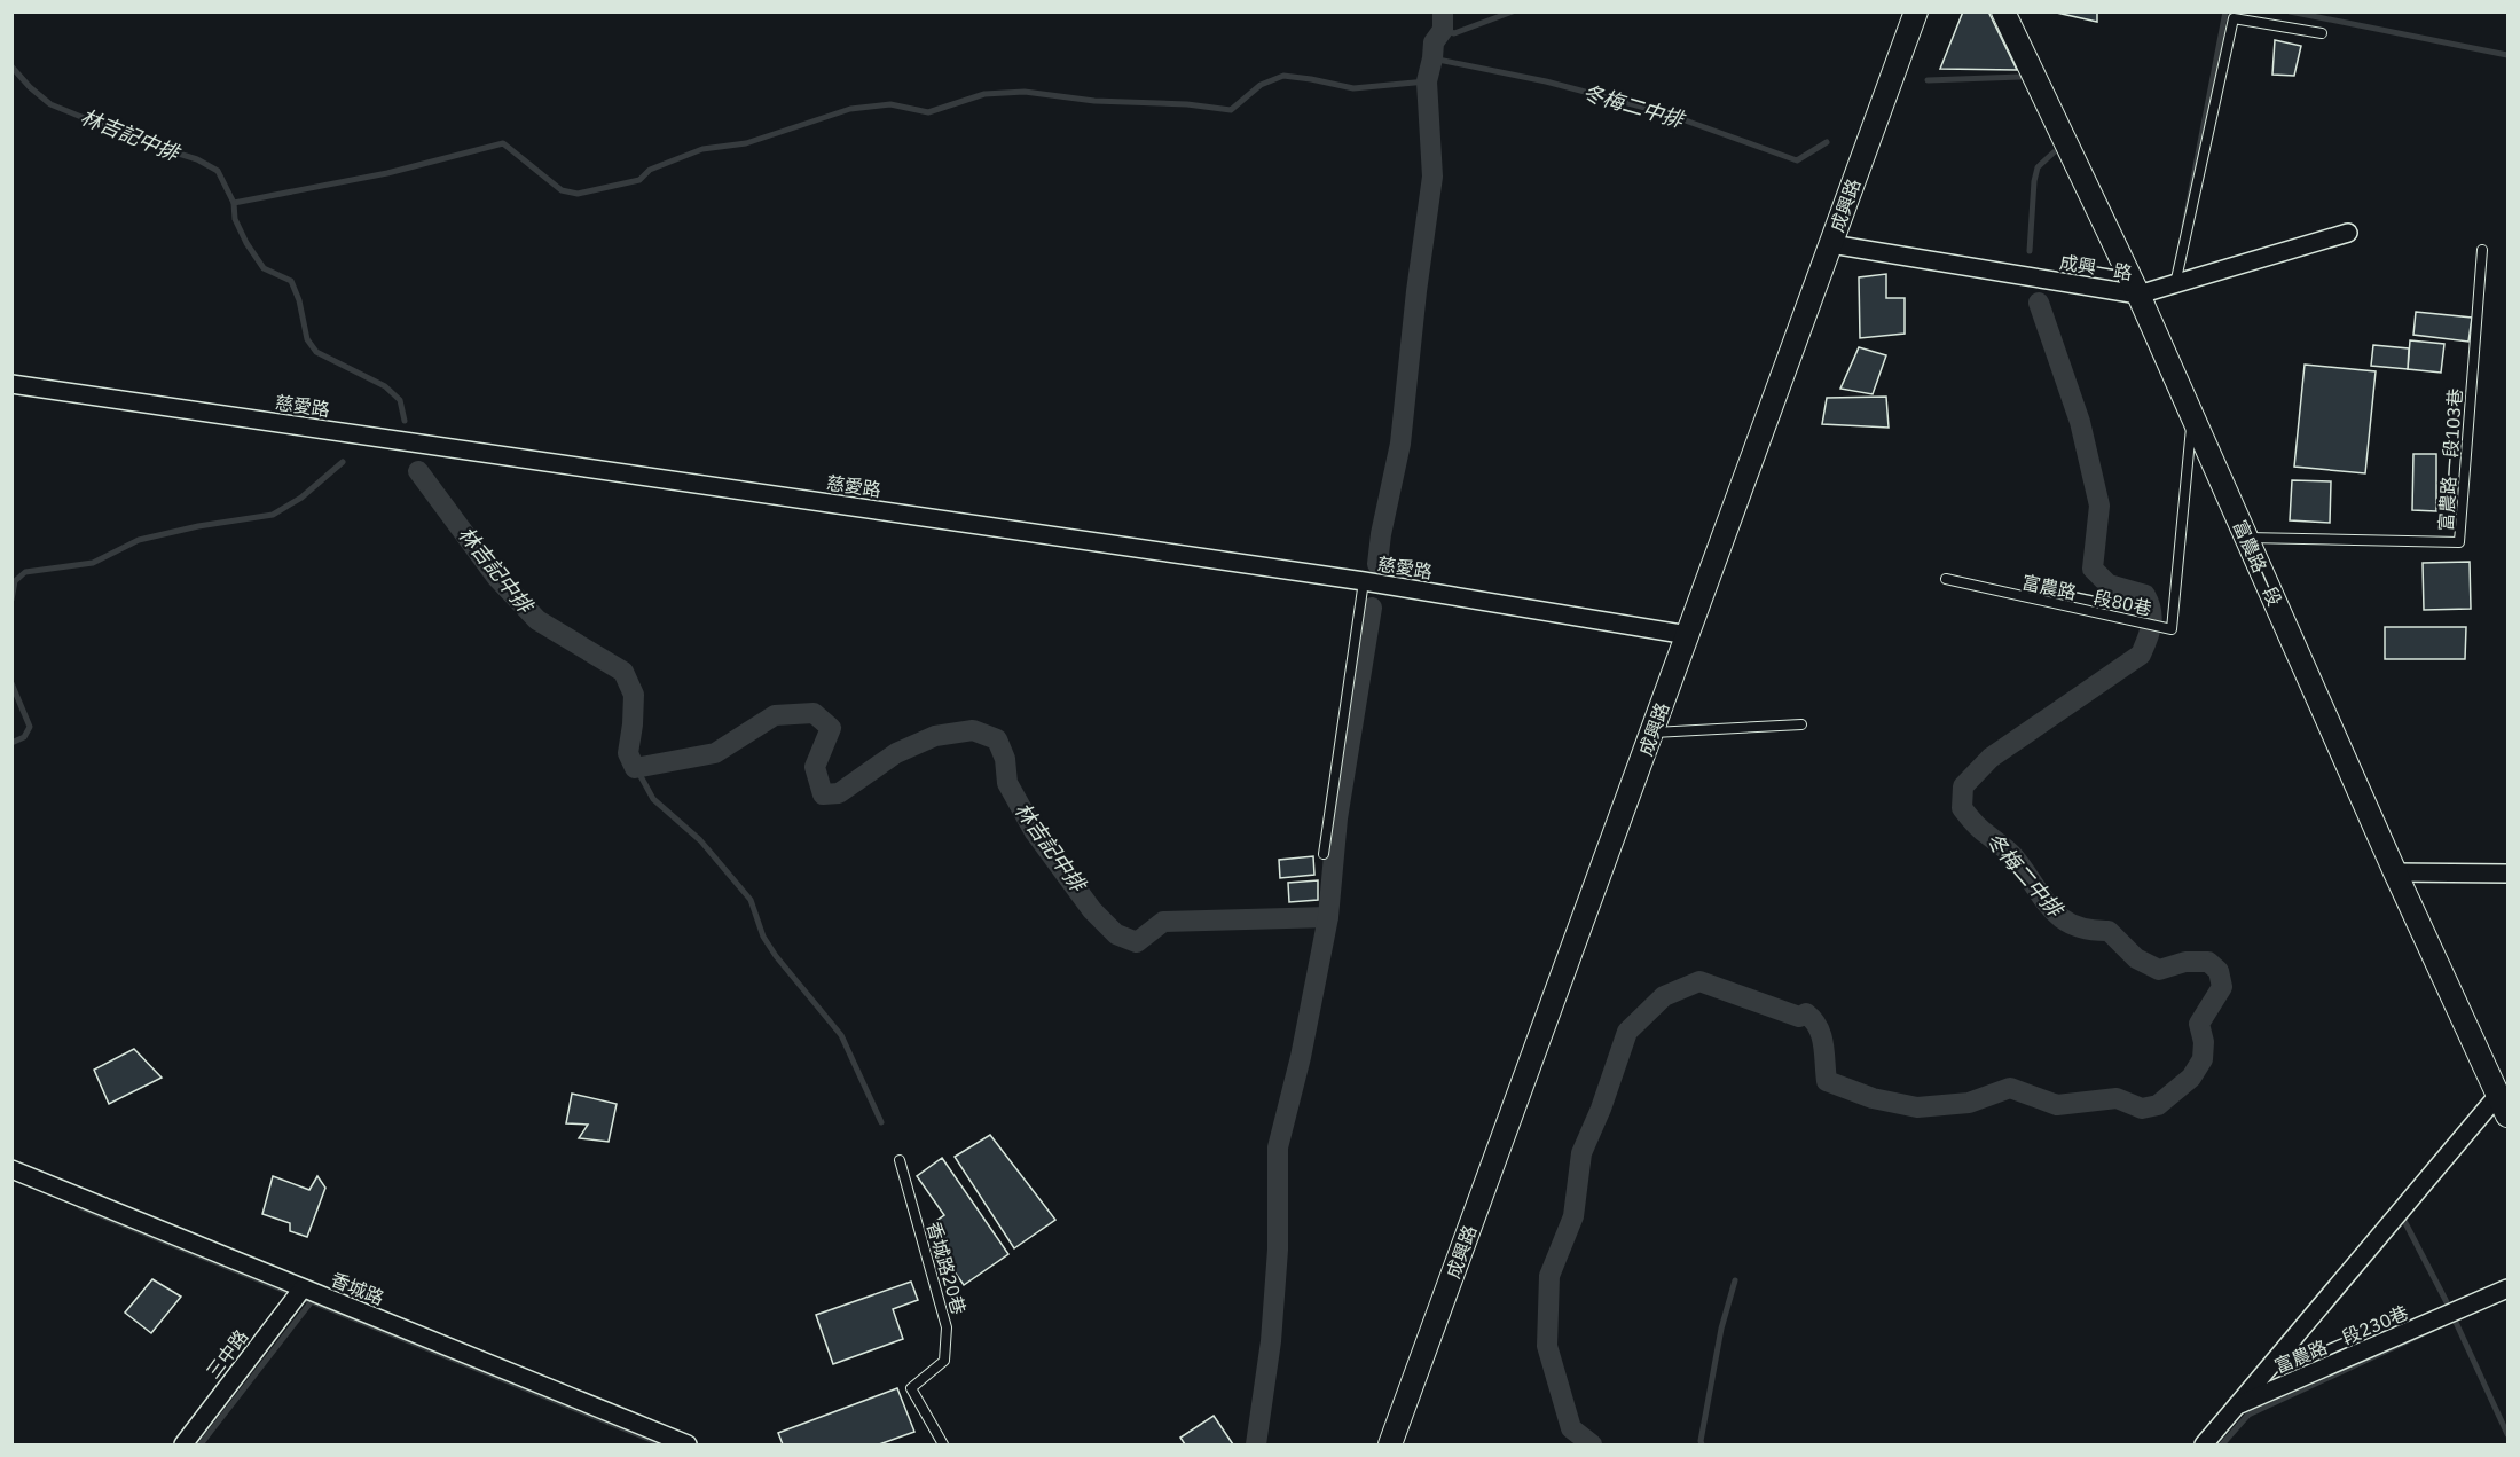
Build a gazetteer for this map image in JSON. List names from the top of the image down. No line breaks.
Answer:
{"streets":{"street":["成興路","成興一路","慈愛路","富農路一段","香城路","富農路一段230巷","三中路"],"lane":["富農路一段103巷","富農路一段80巷","香城路20巷"]},"crossings":[["成興路","成興一路"],["成興路","慈愛路"],["成興一路","富農路一段"],["富農路一段103巷","富農路一段"],["富農路一段","富農路一段80巷"],["香城路","三中路"]],"water":["冬梅二中排","林吉記中排"]}
